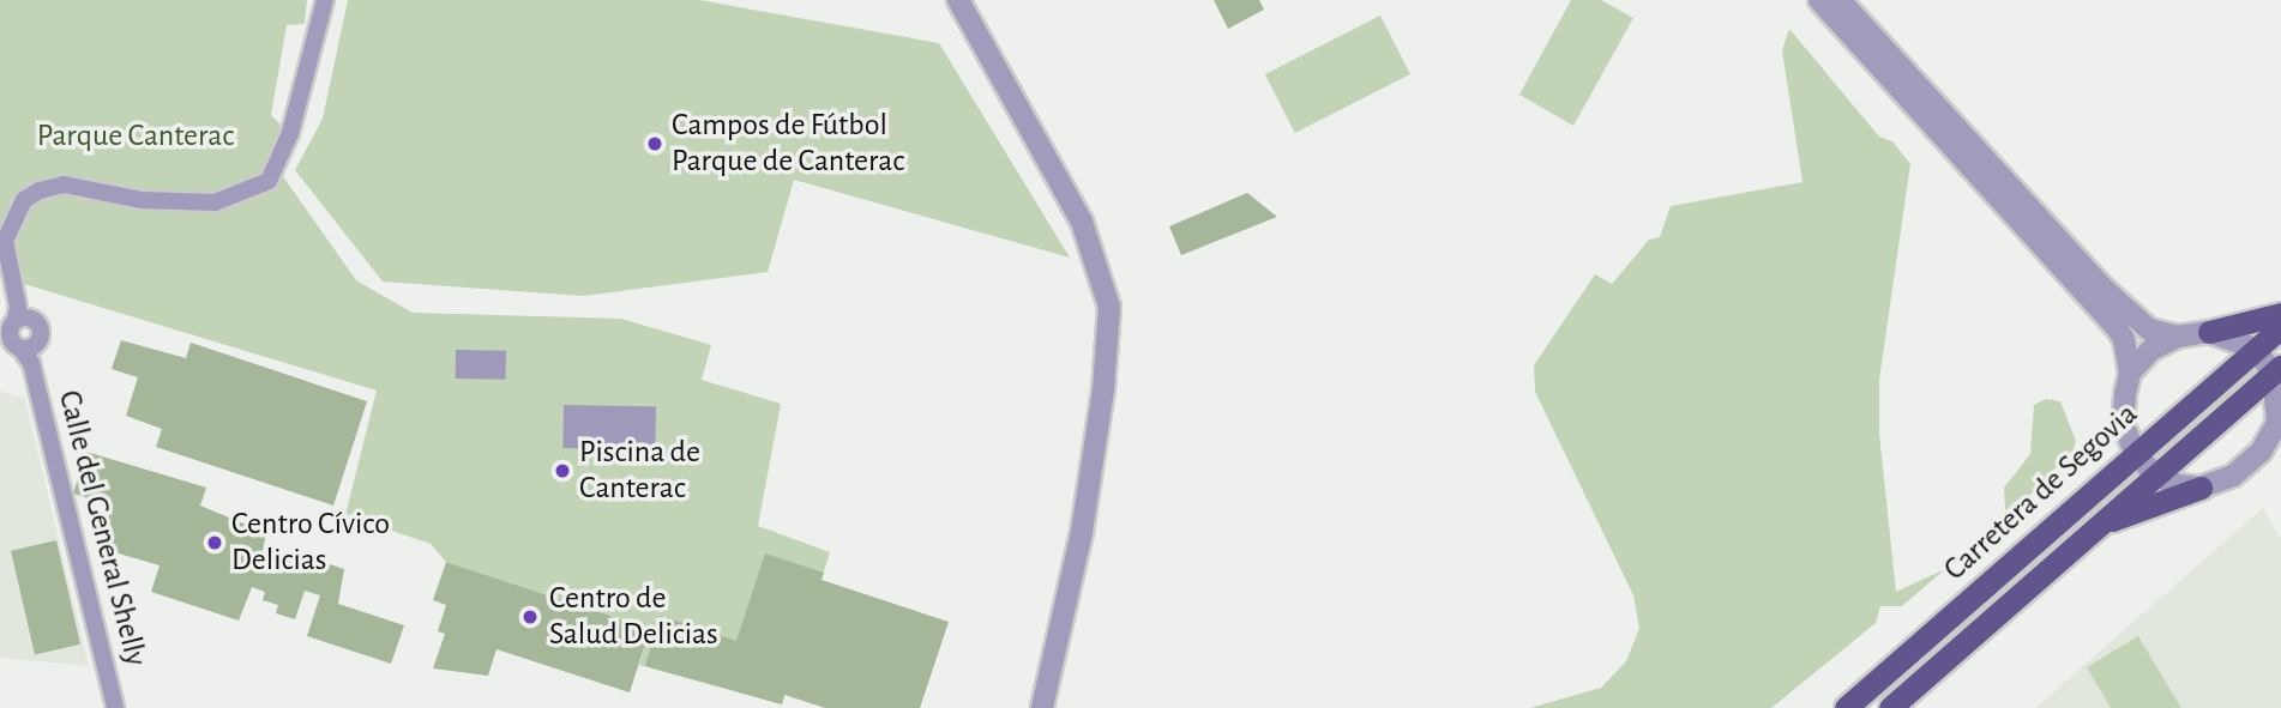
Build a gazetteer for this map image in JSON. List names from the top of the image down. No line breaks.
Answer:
{"streets":{"main road":["Carretera de Segovia"],"street":["Calle del General Shelly"]},"parks":["Parque Canterac"],"places":["Campos de Fútbol Parque de Canterac","Piscina de Canterac","Centro Cívico Delicias","Centro de Salud Delicias"]}
